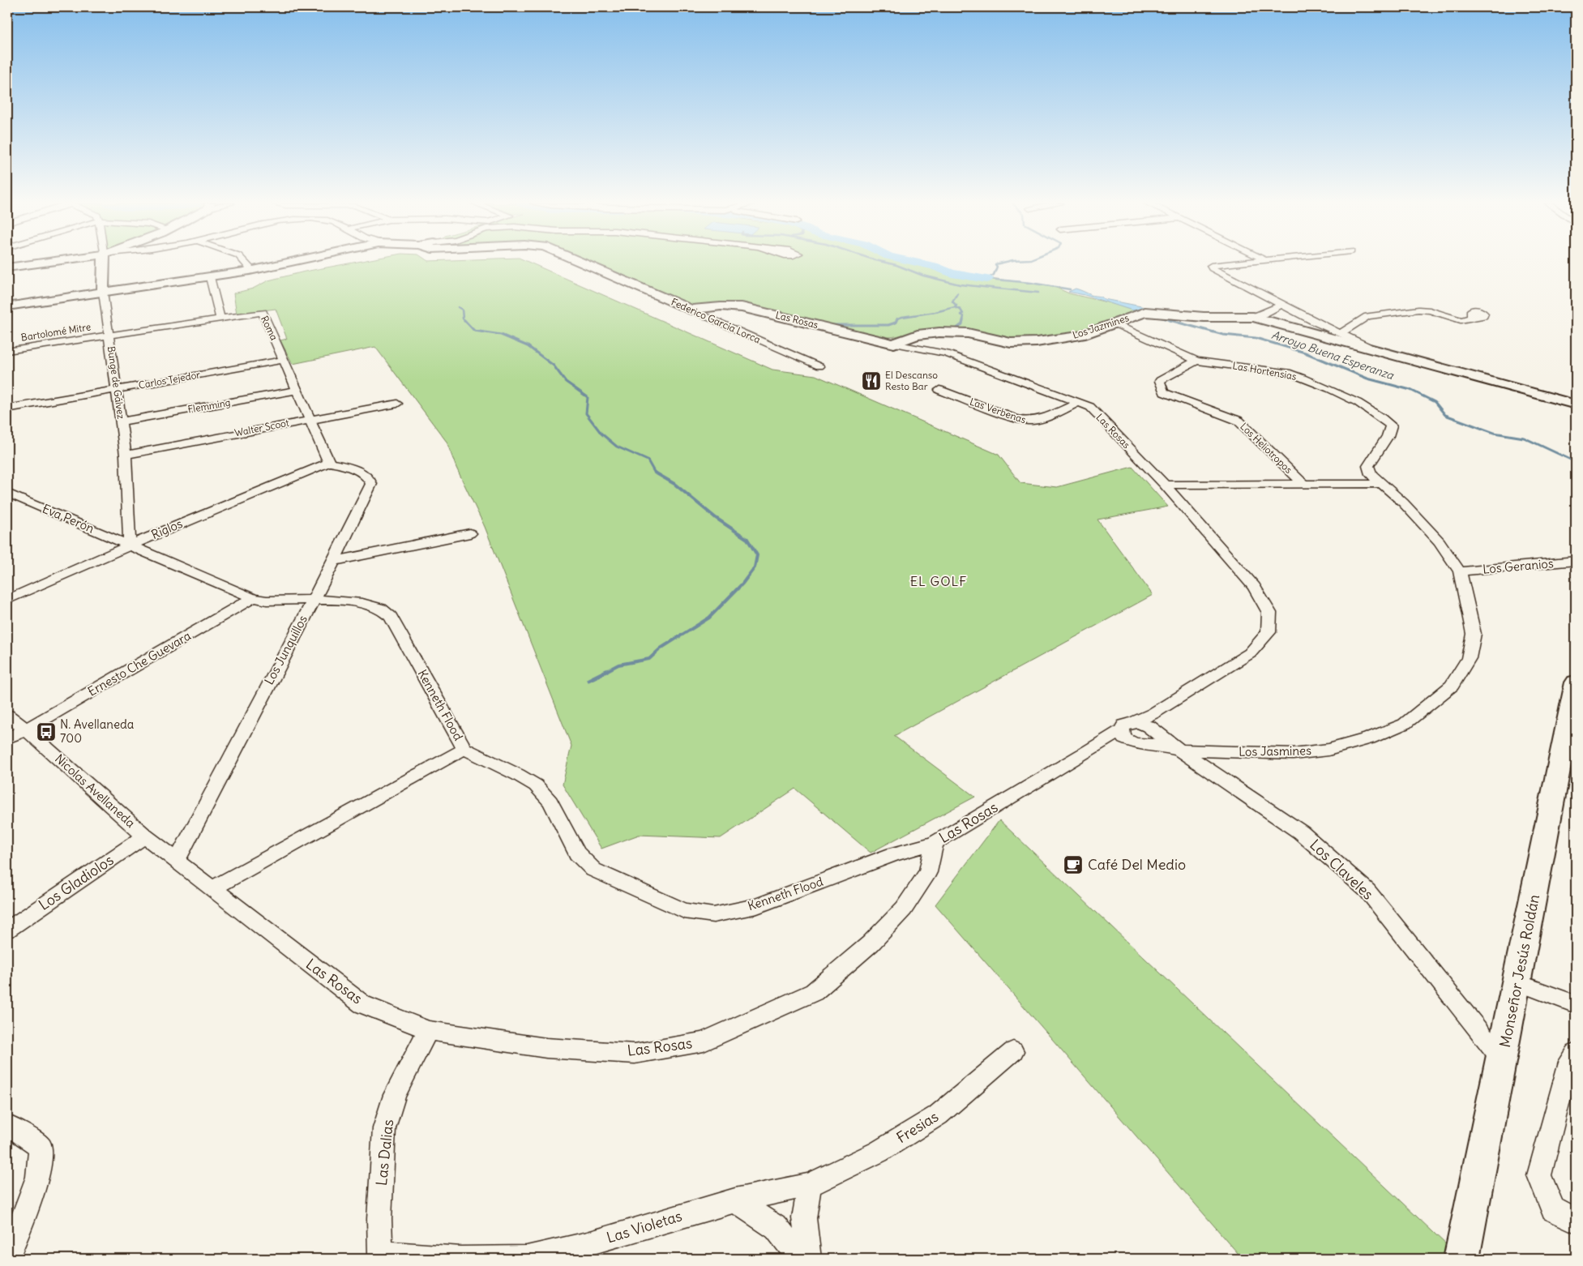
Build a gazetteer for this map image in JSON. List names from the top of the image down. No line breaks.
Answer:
{"streets":{"street":["Las Rosas","Federico García Lorca","Los Jazmines","Roma","Bartolomé Mitre","Las Hortensias","Carlos Tejedor","Bunge de Gálvez","Flemming","Las Verbenas","Walter Scoot","Los Heliotropos","Eva Perón","Riglos","Los Geranios","Los Junquillos","Ernesto Che Guevara","Kenneth Flood","Los Jasmines","Nicolas Avellaneda","Los Claveles","Los Gladiolos","Monseñor Jesús Roldán","Fresias","Las Dalias","Las Violetas"]},"crossings":[["Las Rosas","Federico García Lorca"],["Las Rosas","Los Jazmines"],["Las Rosas","Las Verbenas"],["Las Rosas","Los Junquillos"],["Las Rosas","Kenneth Flood"],["Las Rosas","Los Jasmines"],["Las Rosas","Nicolas Avellaneda"],["Las Rosas","Los Claveles"],["Las Rosas","Los Gladiolos"],["Las Rosas","Las Dalias"],["Los Jazmines","Las Hortensias"],["Roma","Bartolomé Mitre"],["Roma","Carlos Tejedor"],["Roma","Bunge de Gálvez"],["Roma","Flemming"],["Roma","Walter Scoot"],["Roma","Riglos"],["Roma","Los Junquillos"],["Bartolomé Mitre","Bunge de Gálvez"],["Las Hortensias","Los Heliotropos"],["Las Hortensias","Los Jasmines"],["Carlos Tejedor","Bunge de Gálvez"],["Bunge de Gálvez","Flemming"],["Bunge de Gálvez","Walter Scoot"],["Bunge de Gálvez","Eva Perón"],["Bunge de Gálvez","Riglos"],["Bunge de Gálvez","Kenneth Flood"],["Eva Perón","Riglos"],["Eva Perón","Kenneth Flood"],["Riglos","Los Junquillos"],["Riglos","Kenneth Flood"],["Los Geranios","Los Jasmines"],["Los Junquillos","Kenneth Flood"],["Ernesto Che Guevara","Kenneth Flood"],["Ernesto Che Guevara","Nicolas Avellaneda"],["Los Jasmines","Los Claveles"],["Nicolas Avellaneda","Los Gladiolos"],["Los Claveles","Monseñor Jesús Roldán"],["Fresias","Las Violetas"],["Las Dalias","Las Violetas"]],"districts":["EL GOLF"],"water":["Arroyo Buena Esperanza"],"places":{"restaurant":["El Descanso Resto Bar"],"bus stop":["N. Avellaneda 700"],"cafe":["Café Del Medio"]}}
